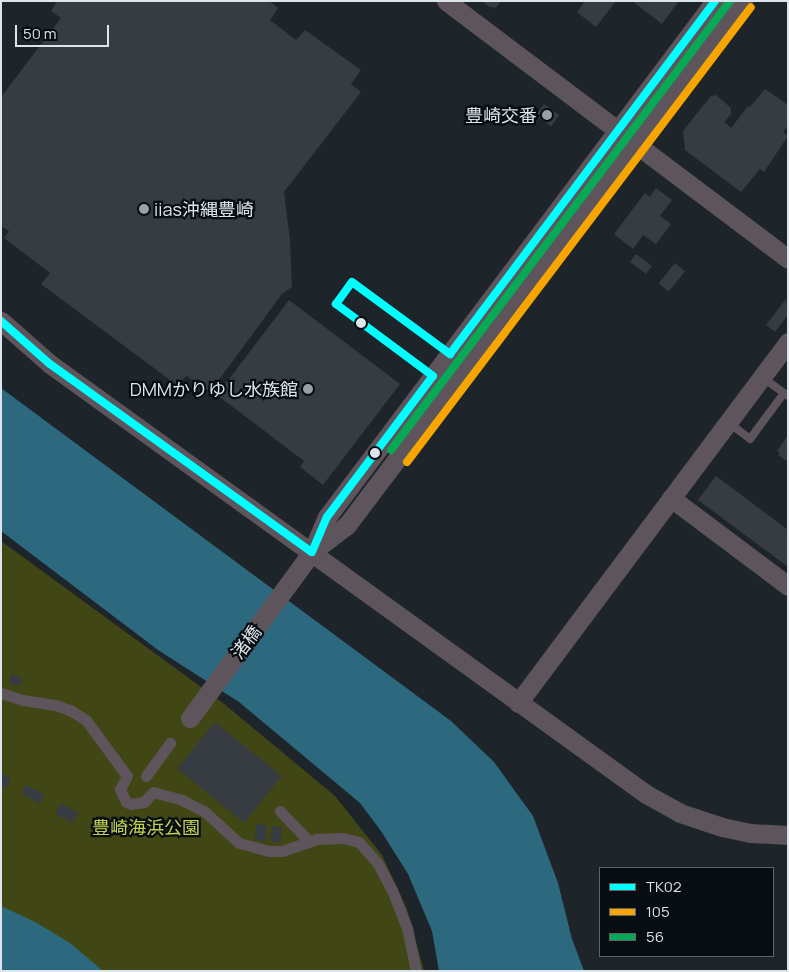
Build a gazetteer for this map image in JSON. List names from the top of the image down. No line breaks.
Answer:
{"streets":{"street":["渚橋"]},"parks":["豊崎海浜公園"],"places":["豊崎交番","iias沖縄豊崎","DMMかりゆし水族館"],"lines":["transit line TK02","transit line 56","transit line 105"],"legend":["TK02","105","56"],"scale_bar":"50 m"}
